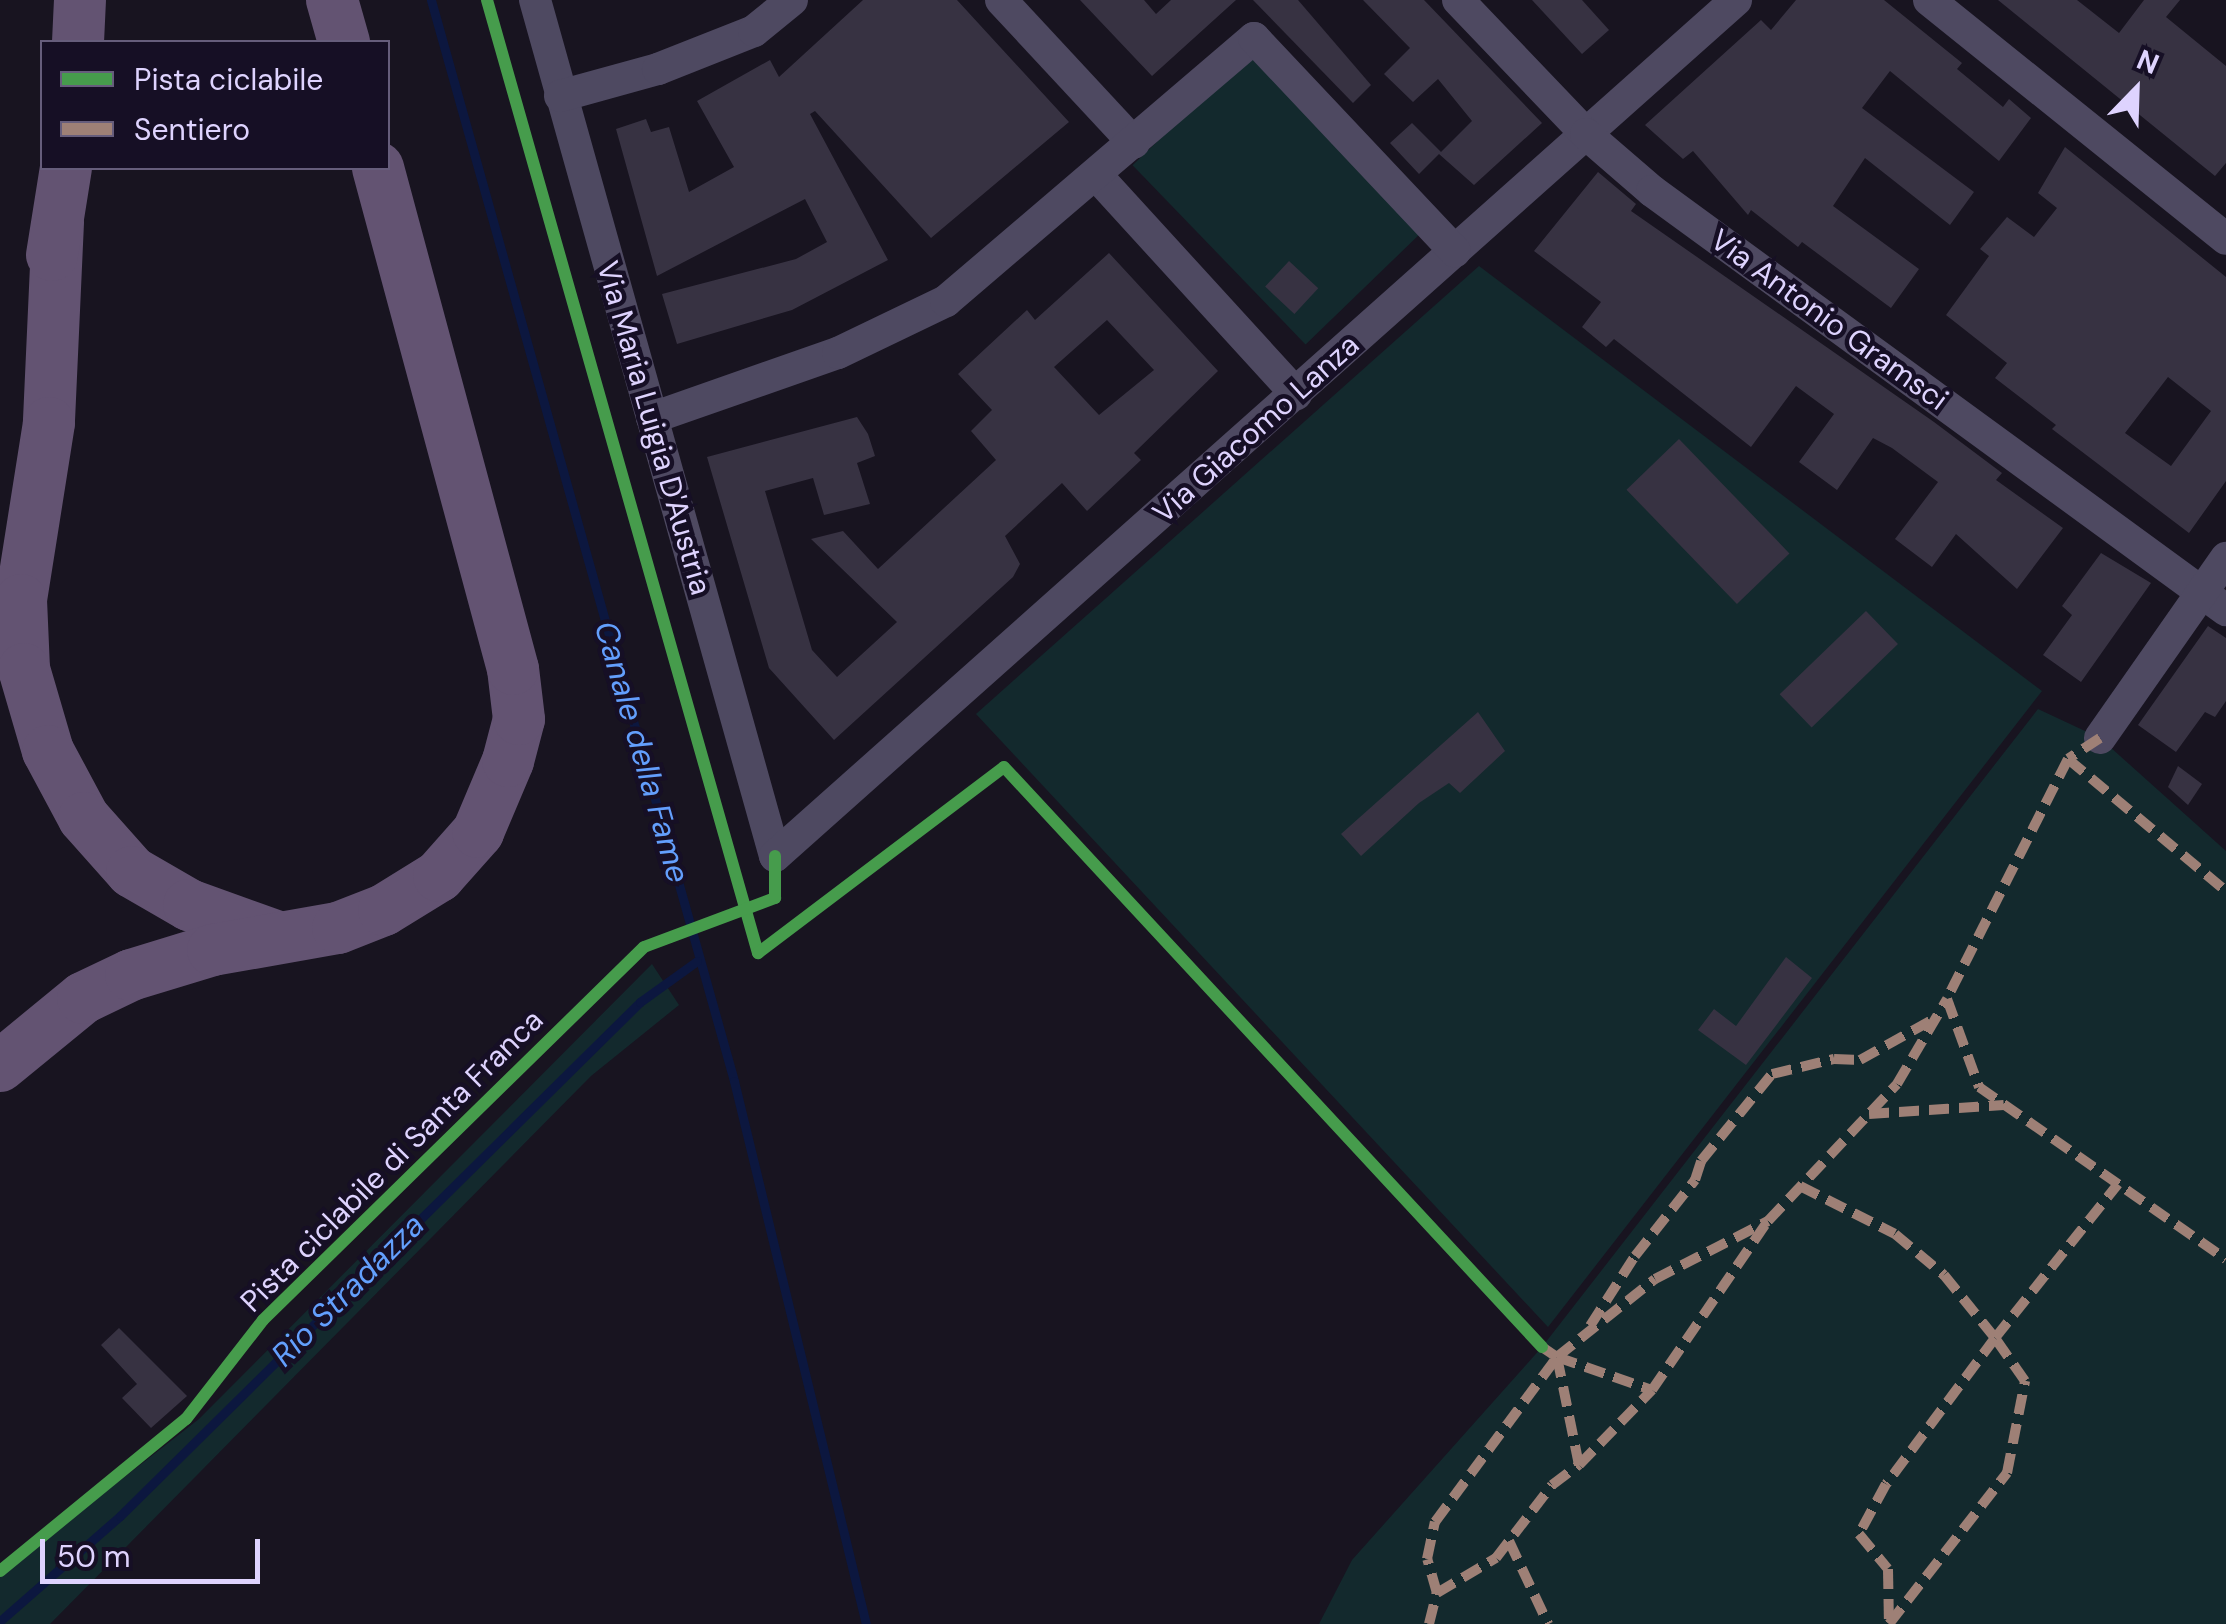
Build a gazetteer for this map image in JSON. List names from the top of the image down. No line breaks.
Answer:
{"streets":{"street":["Via Antonio Gramsci","Via Maria Luigia D'Austria","Via Giacomo Lanza"],"cycle path":["Pista ciclabile di Santa Franca"]},"crossings":[["Via Antonio Gramsci","Via Giacomo Lanza"],["Via Maria Luigia D'Austria","Via Giacomo Lanza"]],"water":["Canale della Fame","Rio Stradazza"],"legend":["Pista ciclabile","Sentiero"],"scale_bar":"50 m","north":"top right"}
